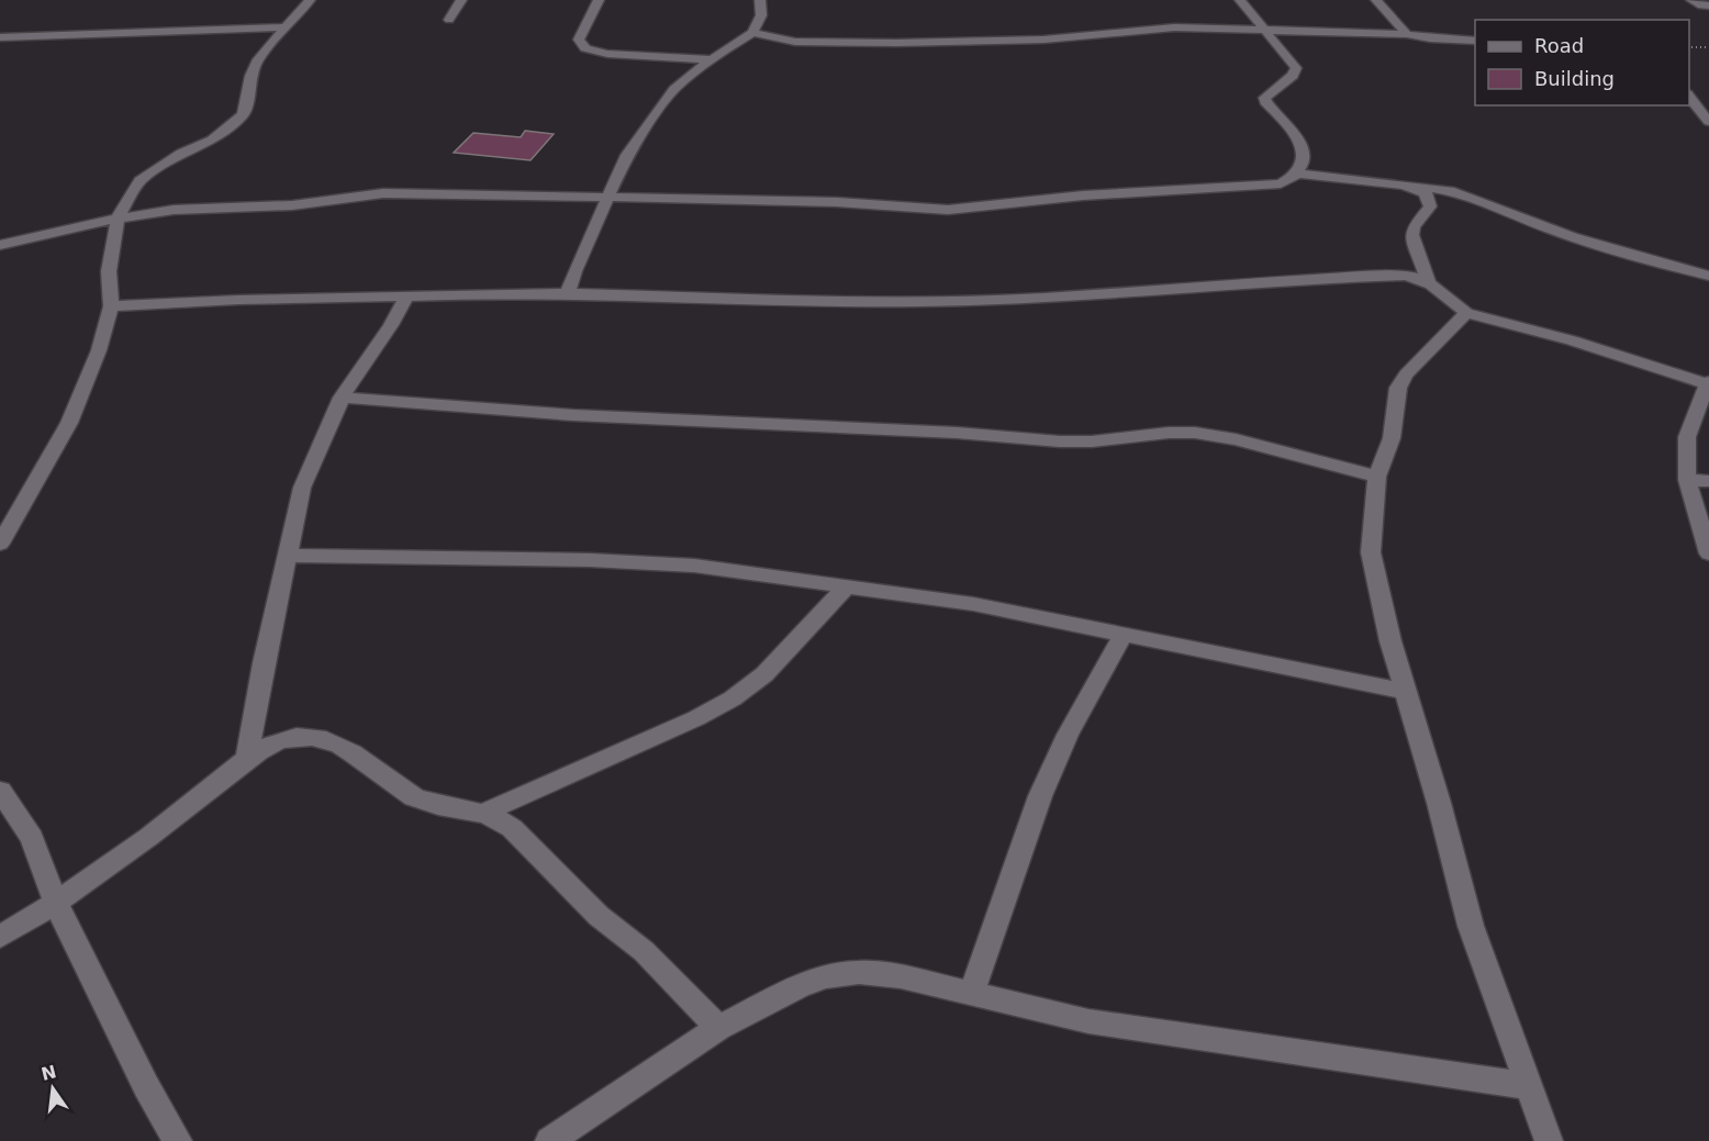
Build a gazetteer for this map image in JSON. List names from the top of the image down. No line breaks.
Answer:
{"legend":["Road","Building"],"north":"top"}
